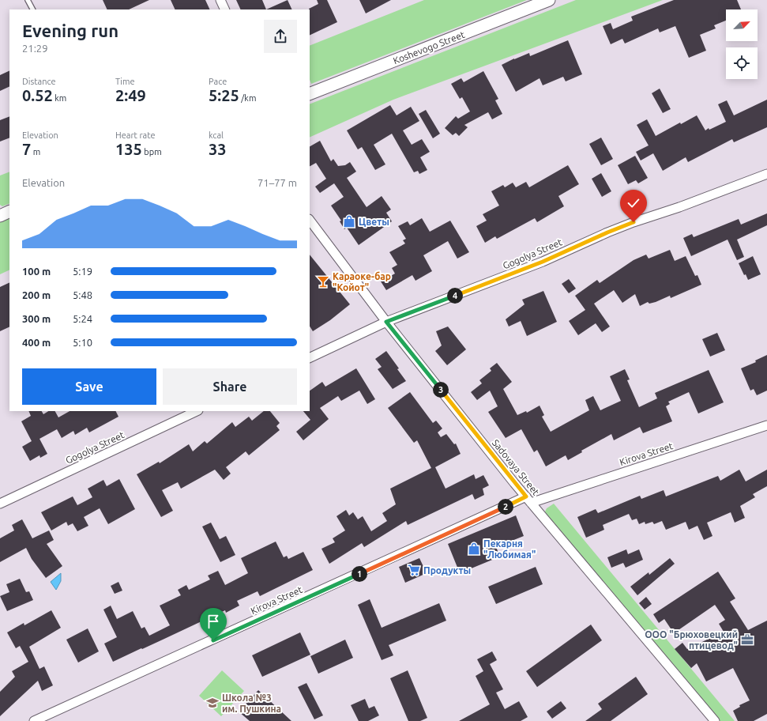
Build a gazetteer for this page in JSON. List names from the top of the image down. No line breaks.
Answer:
{"streets":{"street":["Koshevogo Street","Gogolya Street","Kirova Street","Sadovaya Street"]},"crossings":[["Gogolya Street","Sadovaya Street"],["Kirova Street","Sadovaya Street"]],"places":{"shop":["Цветы","Пекарня \"Любимая\""],"bar":["Караоке-бар \"Койот\""],"supermarket":["Продукты"],"office":["ООО \"Брюховецкий птицевод\""],"school or university":["Школа №3 им. Пушкина"]},"north":"top right","page":{"heading":["Evening run","21:29"],"stats":[["Distance","0.52 km"],["Time","2:49"],["Pace","5:25 /km"],["Elevation","7 m"],["Heart rate","135 bpm"],["kcal","33"]],"chart":["Elevation","71–77 m"],"list":[{"name":"100 m","note":"5:19"},{"name":"200 m","note":"5:48"},{"name":"300 m","note":"5:24"},{"name":"400 m","note":"5:10"}],"pins":["4","3","2","1"],"buttons":["Save","Share"]}}
